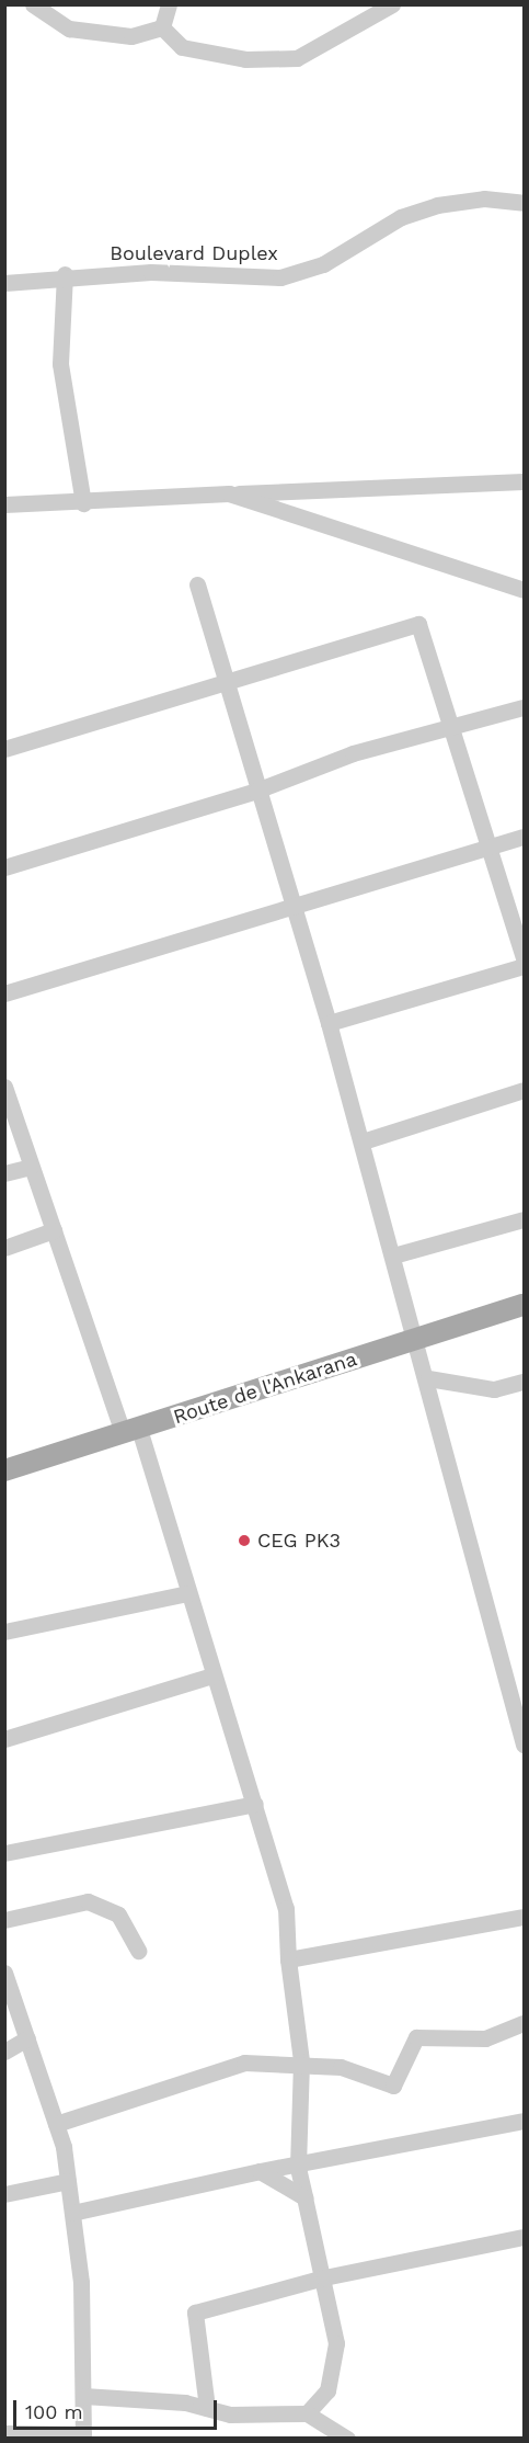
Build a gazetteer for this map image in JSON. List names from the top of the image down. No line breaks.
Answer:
{"streets":{"main road":["Route de l'Ankarana"],"street":["Boulevard Duplex"]},"places":["CEG PK3"],"scale_bar":"100 m"}
